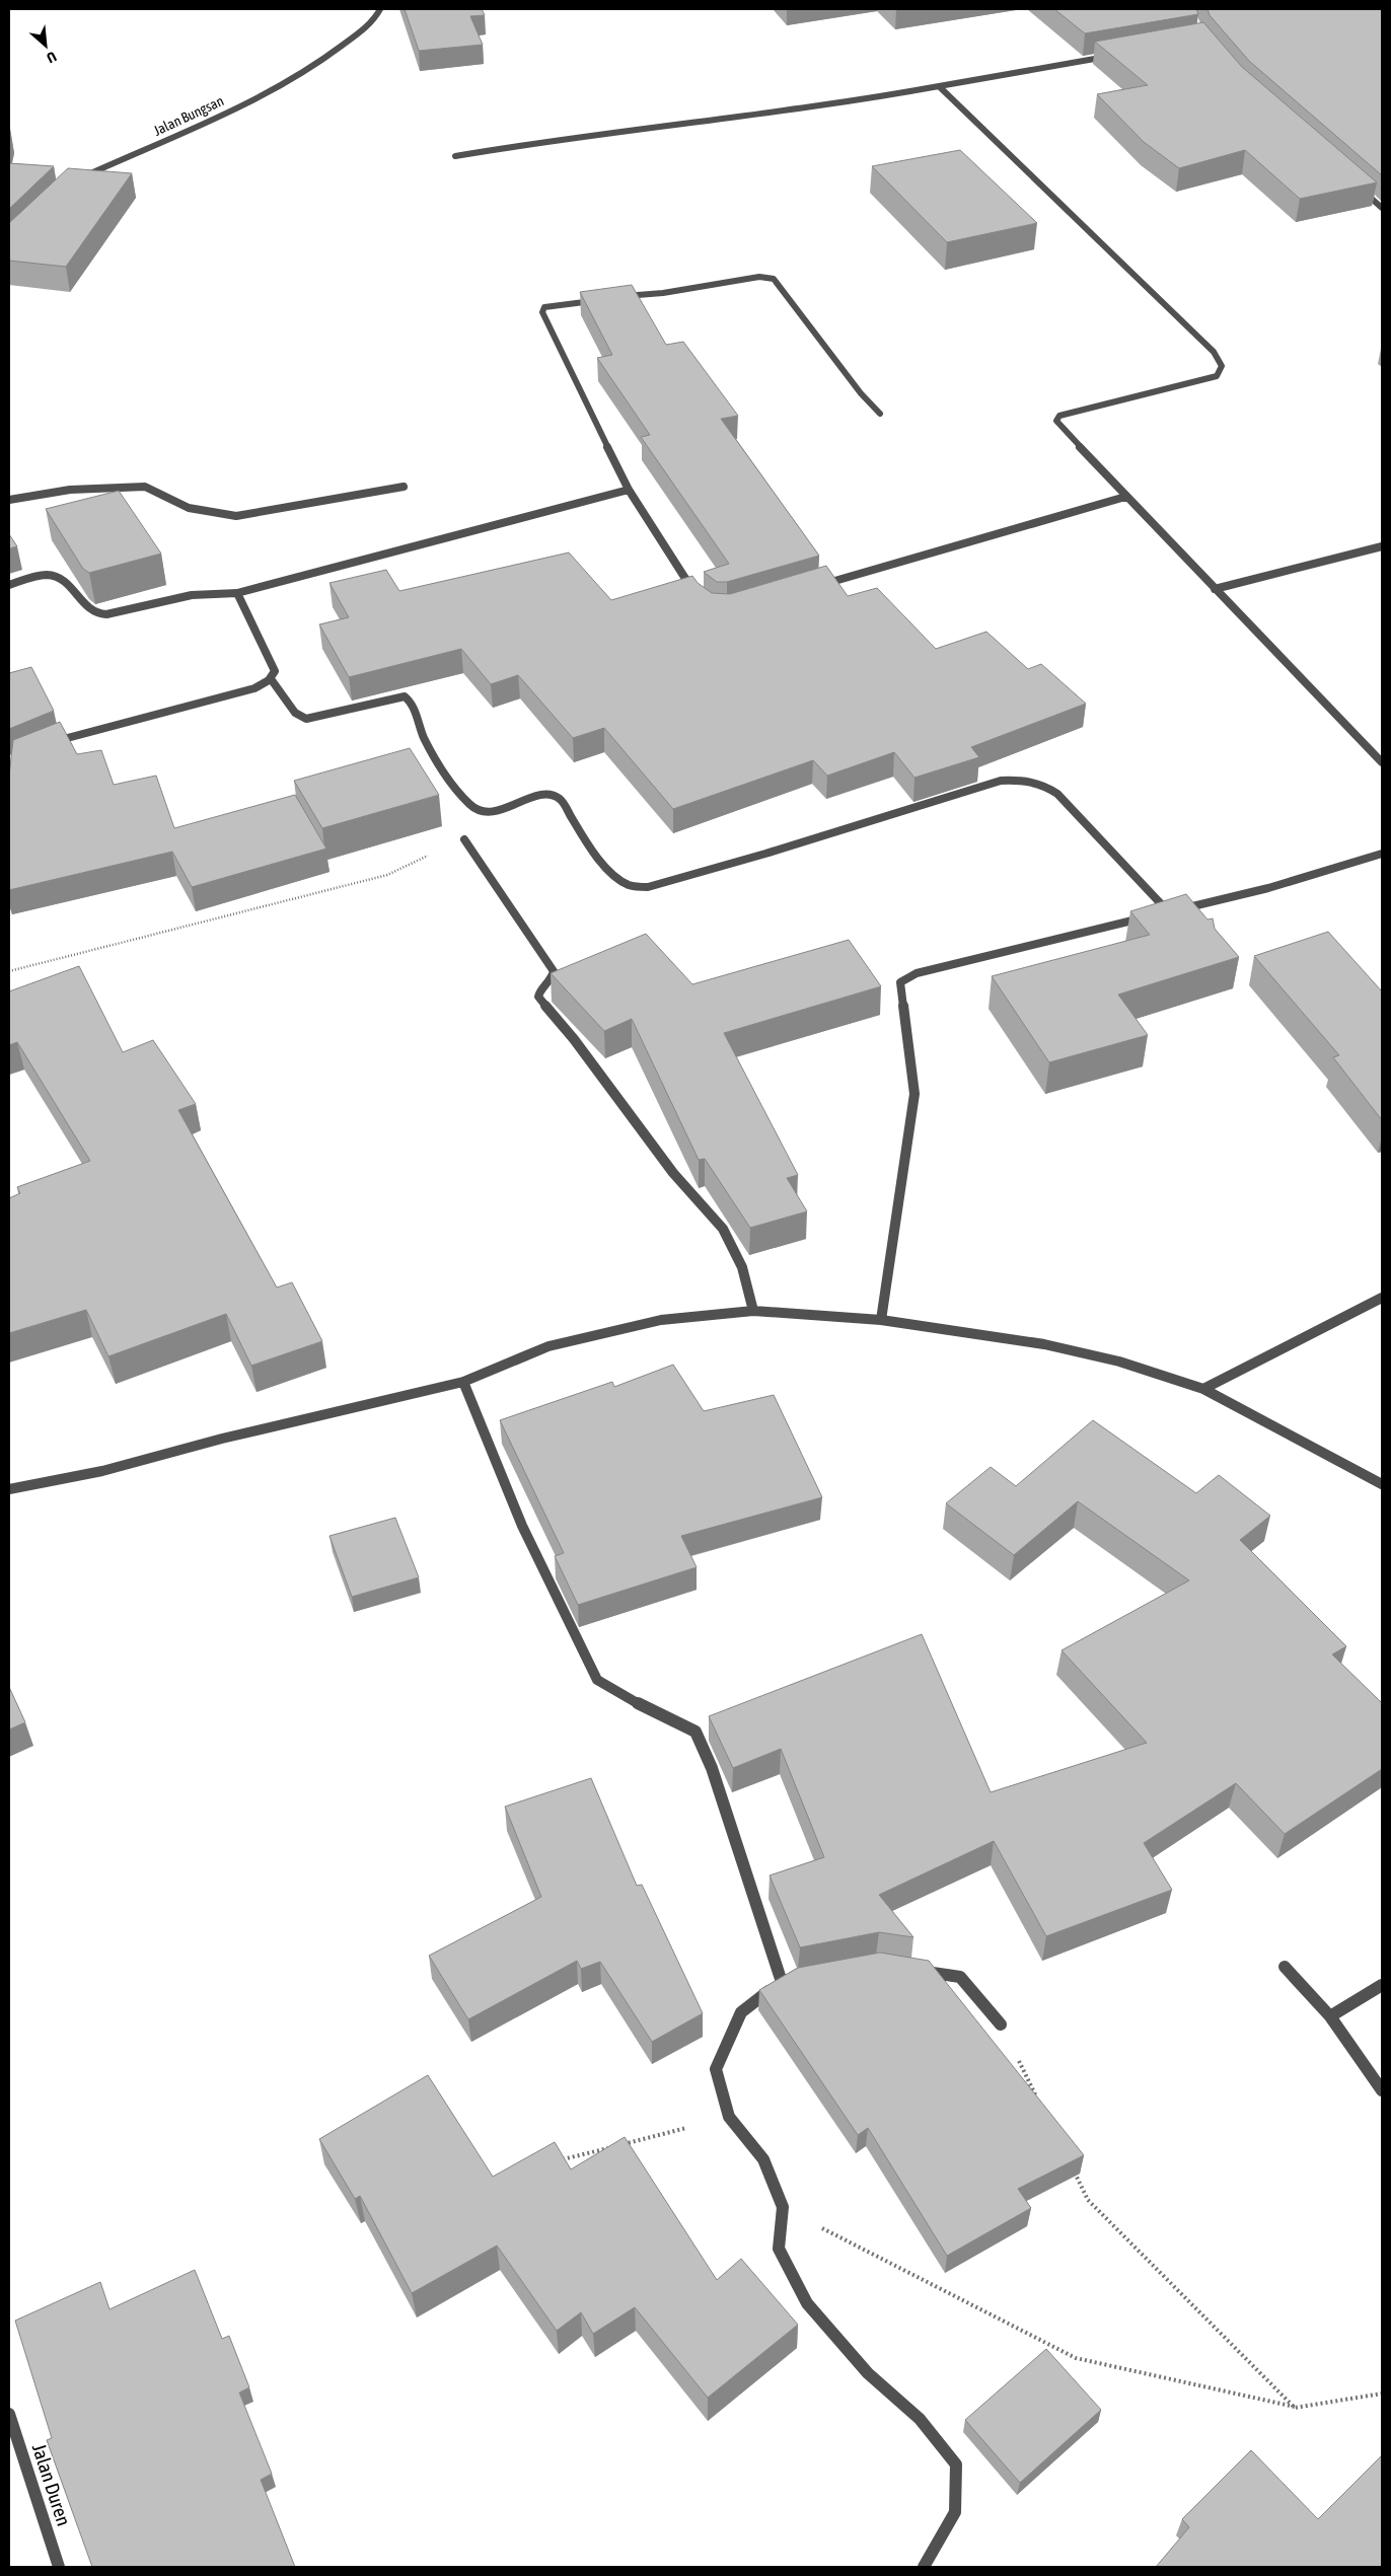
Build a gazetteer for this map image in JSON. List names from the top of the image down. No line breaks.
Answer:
{"streets":{"street":["Jalan Bungsan","Jalan Duren"]},"north":"bottom right"}
